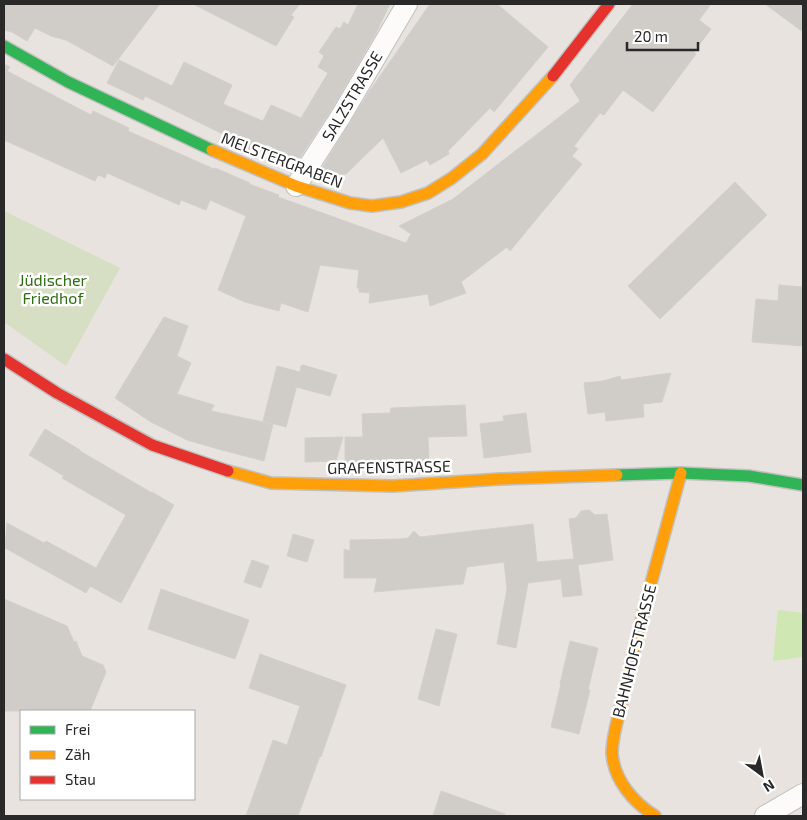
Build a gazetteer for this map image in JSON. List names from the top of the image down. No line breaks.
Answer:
{"streets":{"street":["SALZSTRASSE","MELSTERGRABEN","GRAFENSTRASSE","BAHNHOFSTRASSE"]},"crossings":[["SALZSTRASSE","MELSTERGRABEN"],["GRAFENSTRASSE","BAHNHOFSTRASSE"]],"parks":["Jüdischer Friedhof"],"legend":["Frei","Zäh","Stau"],"scale_bar":"20 m","north":"bottom right"}
